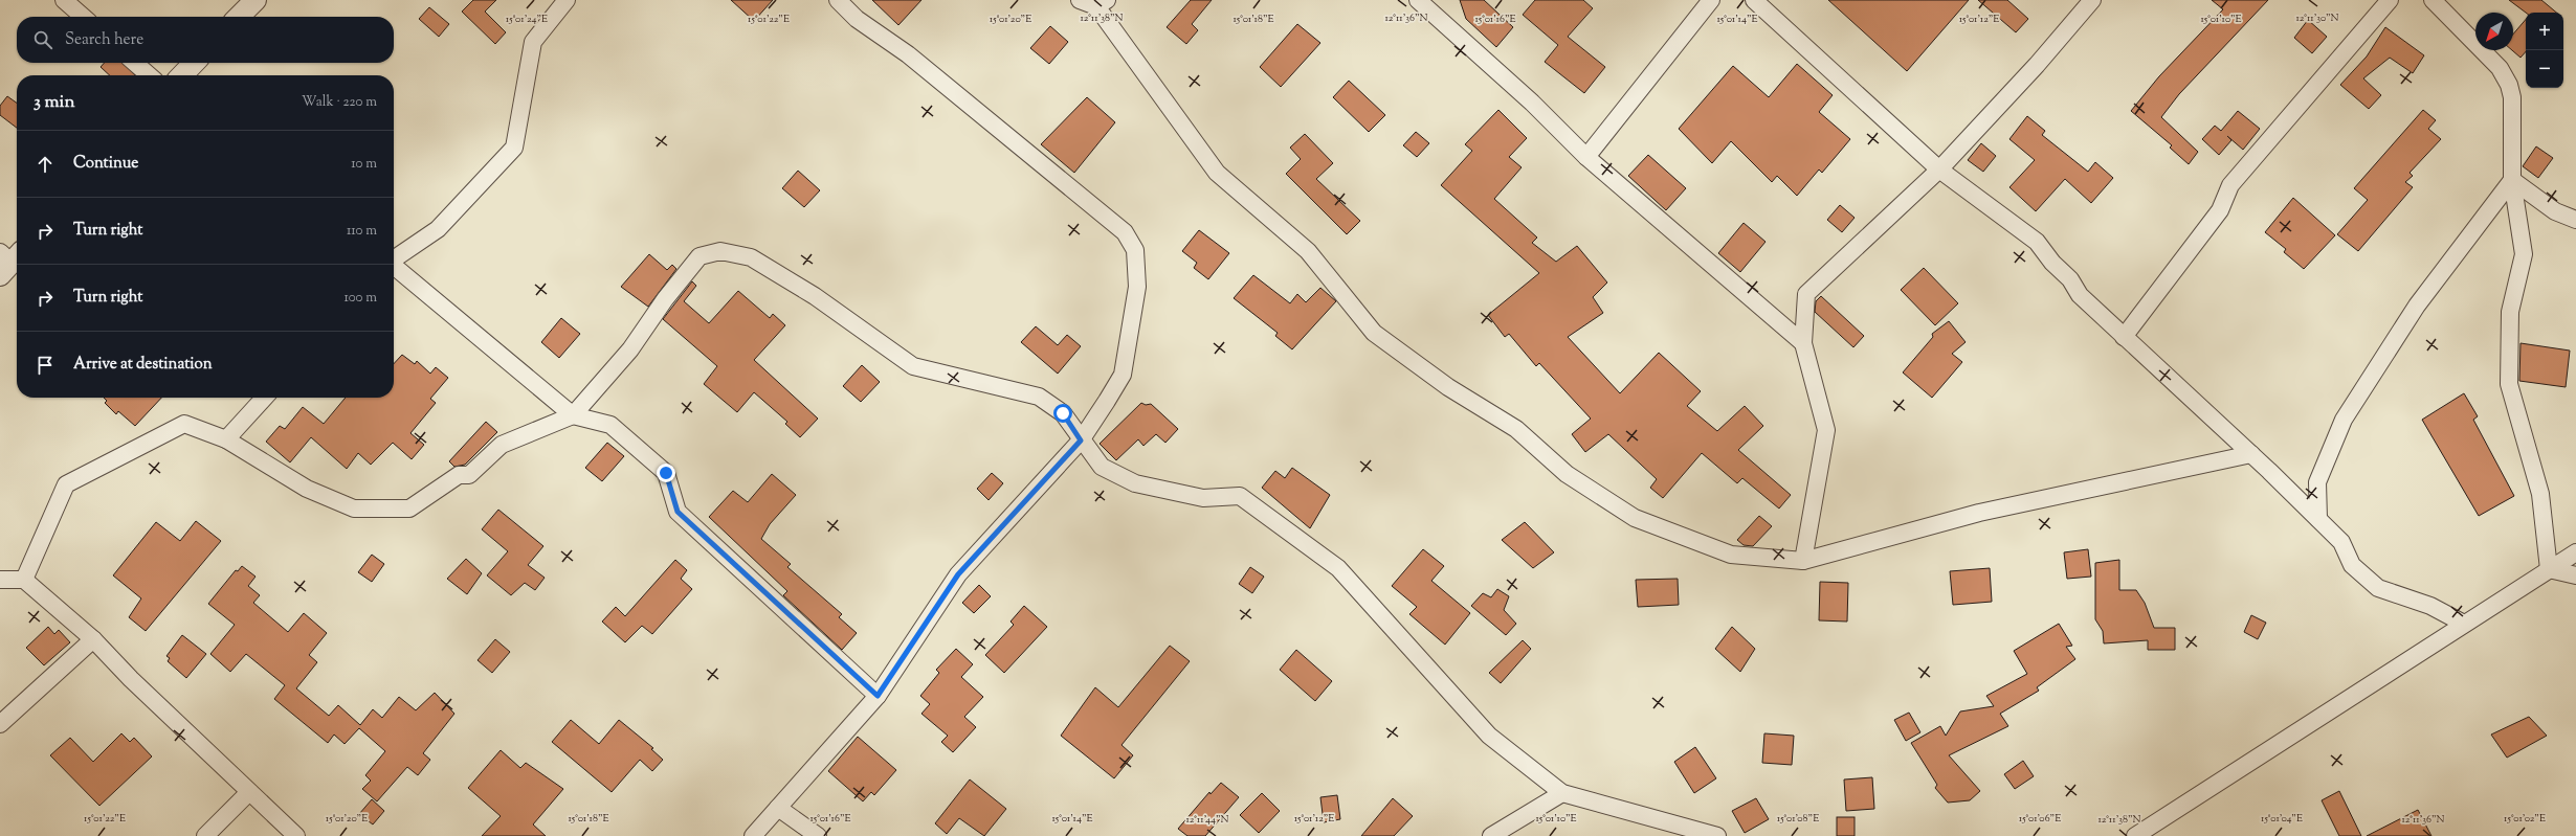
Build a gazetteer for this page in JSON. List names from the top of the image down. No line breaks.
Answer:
{"north":"bottom left","page":{"map_buttons":["+","−"],"search":"Search here","heading":["3 min","Walk · 220 m"],"list":[["Continue","10 m"],["Turn right","110 m"],["Turn right","100 m"],"Arrive at destination"]},"coordinates":["12°11'30\"N","12°11'38\"N","12°11'36\"N","15°01'24\"E","15°01'22\"E","15°01'20\"E","15°01'18\"E","15°01'16\"E","15°01'14\"E","15°01'12\"E","15°01'10\"E","15°01'08\"E","15°01'06\"E","15°01'04\"E","15°01'02\"E","12°11'44\"N"]}
